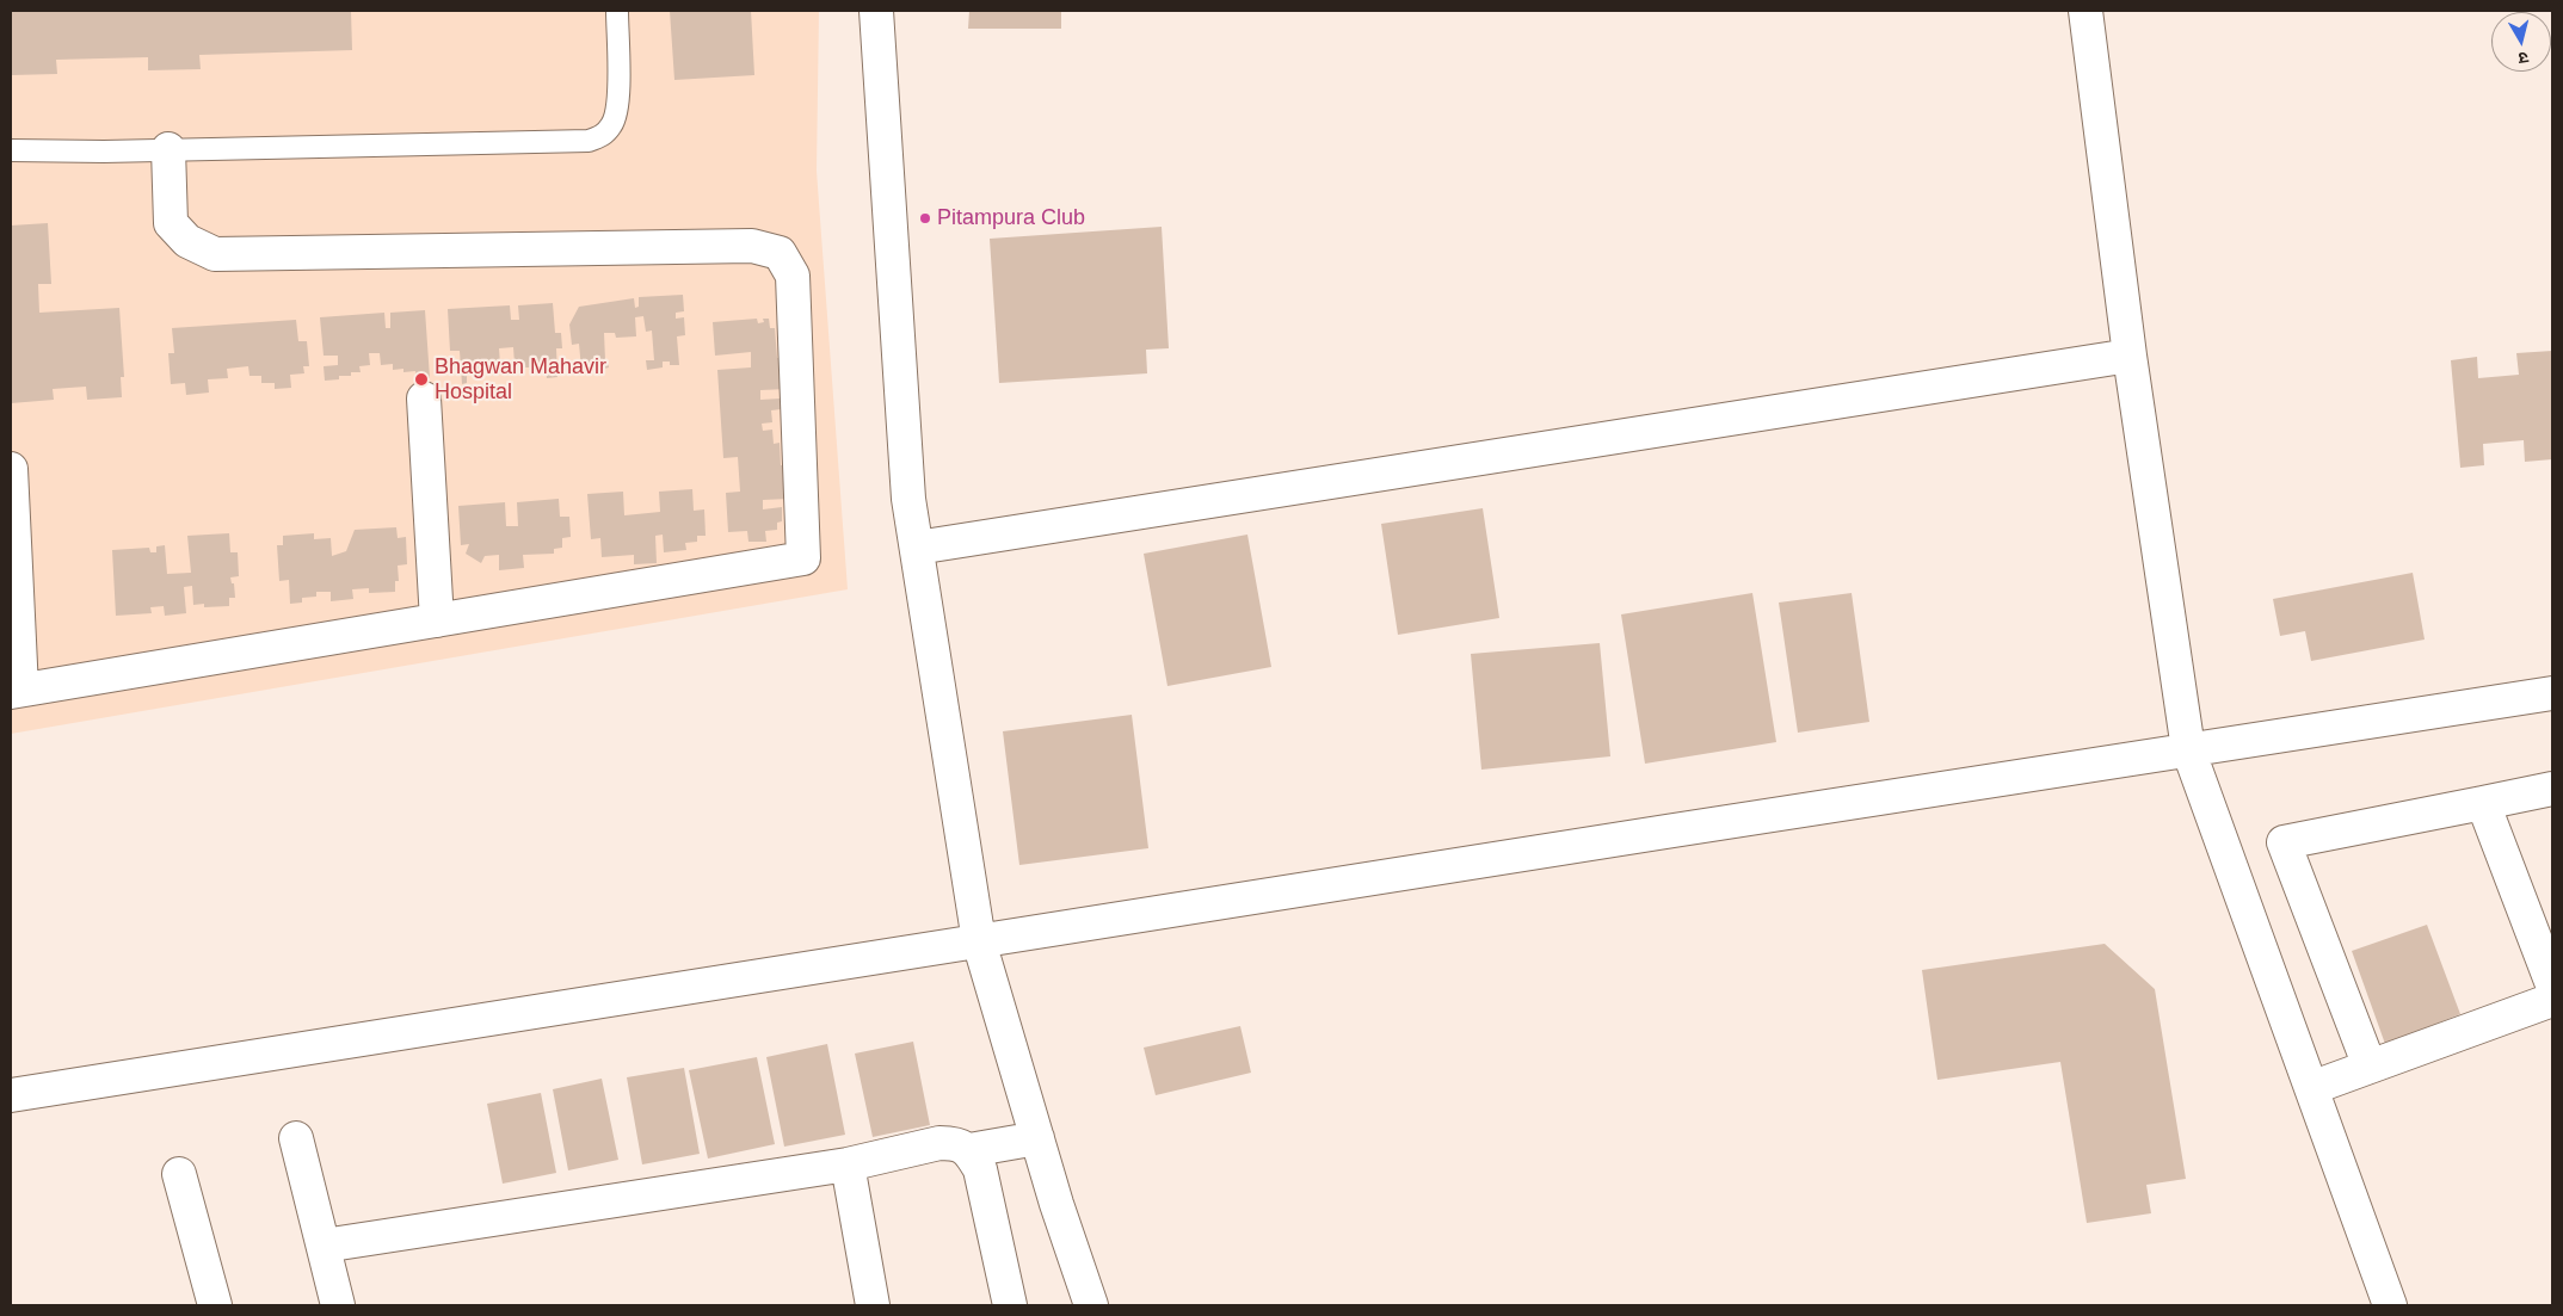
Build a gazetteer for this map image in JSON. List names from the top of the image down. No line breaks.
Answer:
{"places":["Pitampura Club","Bhagwan Mahavir Hospital"],"north":"bottom"}
